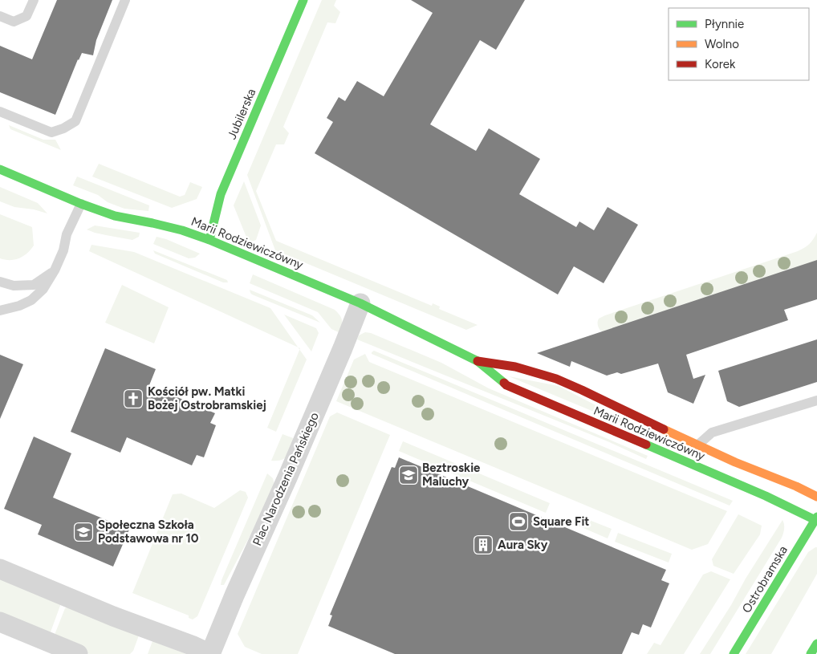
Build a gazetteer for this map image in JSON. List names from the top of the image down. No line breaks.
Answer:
{"streets":{"street":["Jubilerska","Marii Rodziewiczówny","Plac Narodzenia Pańskiego","Ostrobramska"]},"crossings":[["Jubilerska","Marii Rodziewiczówny"],["Marii Rodziewiczówny","Plac Narodzenia Pańskiego"],["Marii Rodziewiczówny","Ostrobramska"]],"places":{"church":["Kościół pw. Matki Bożej Ostrobramskiej"],"school or university":["Beztroskie Maluchy","Społeczna Szkoła Podstawowa nr 10"],"sports":["Square Fit"],"building":["Aura Sky"]},"legend":["Płynnie","Wolno","Korek"]}
